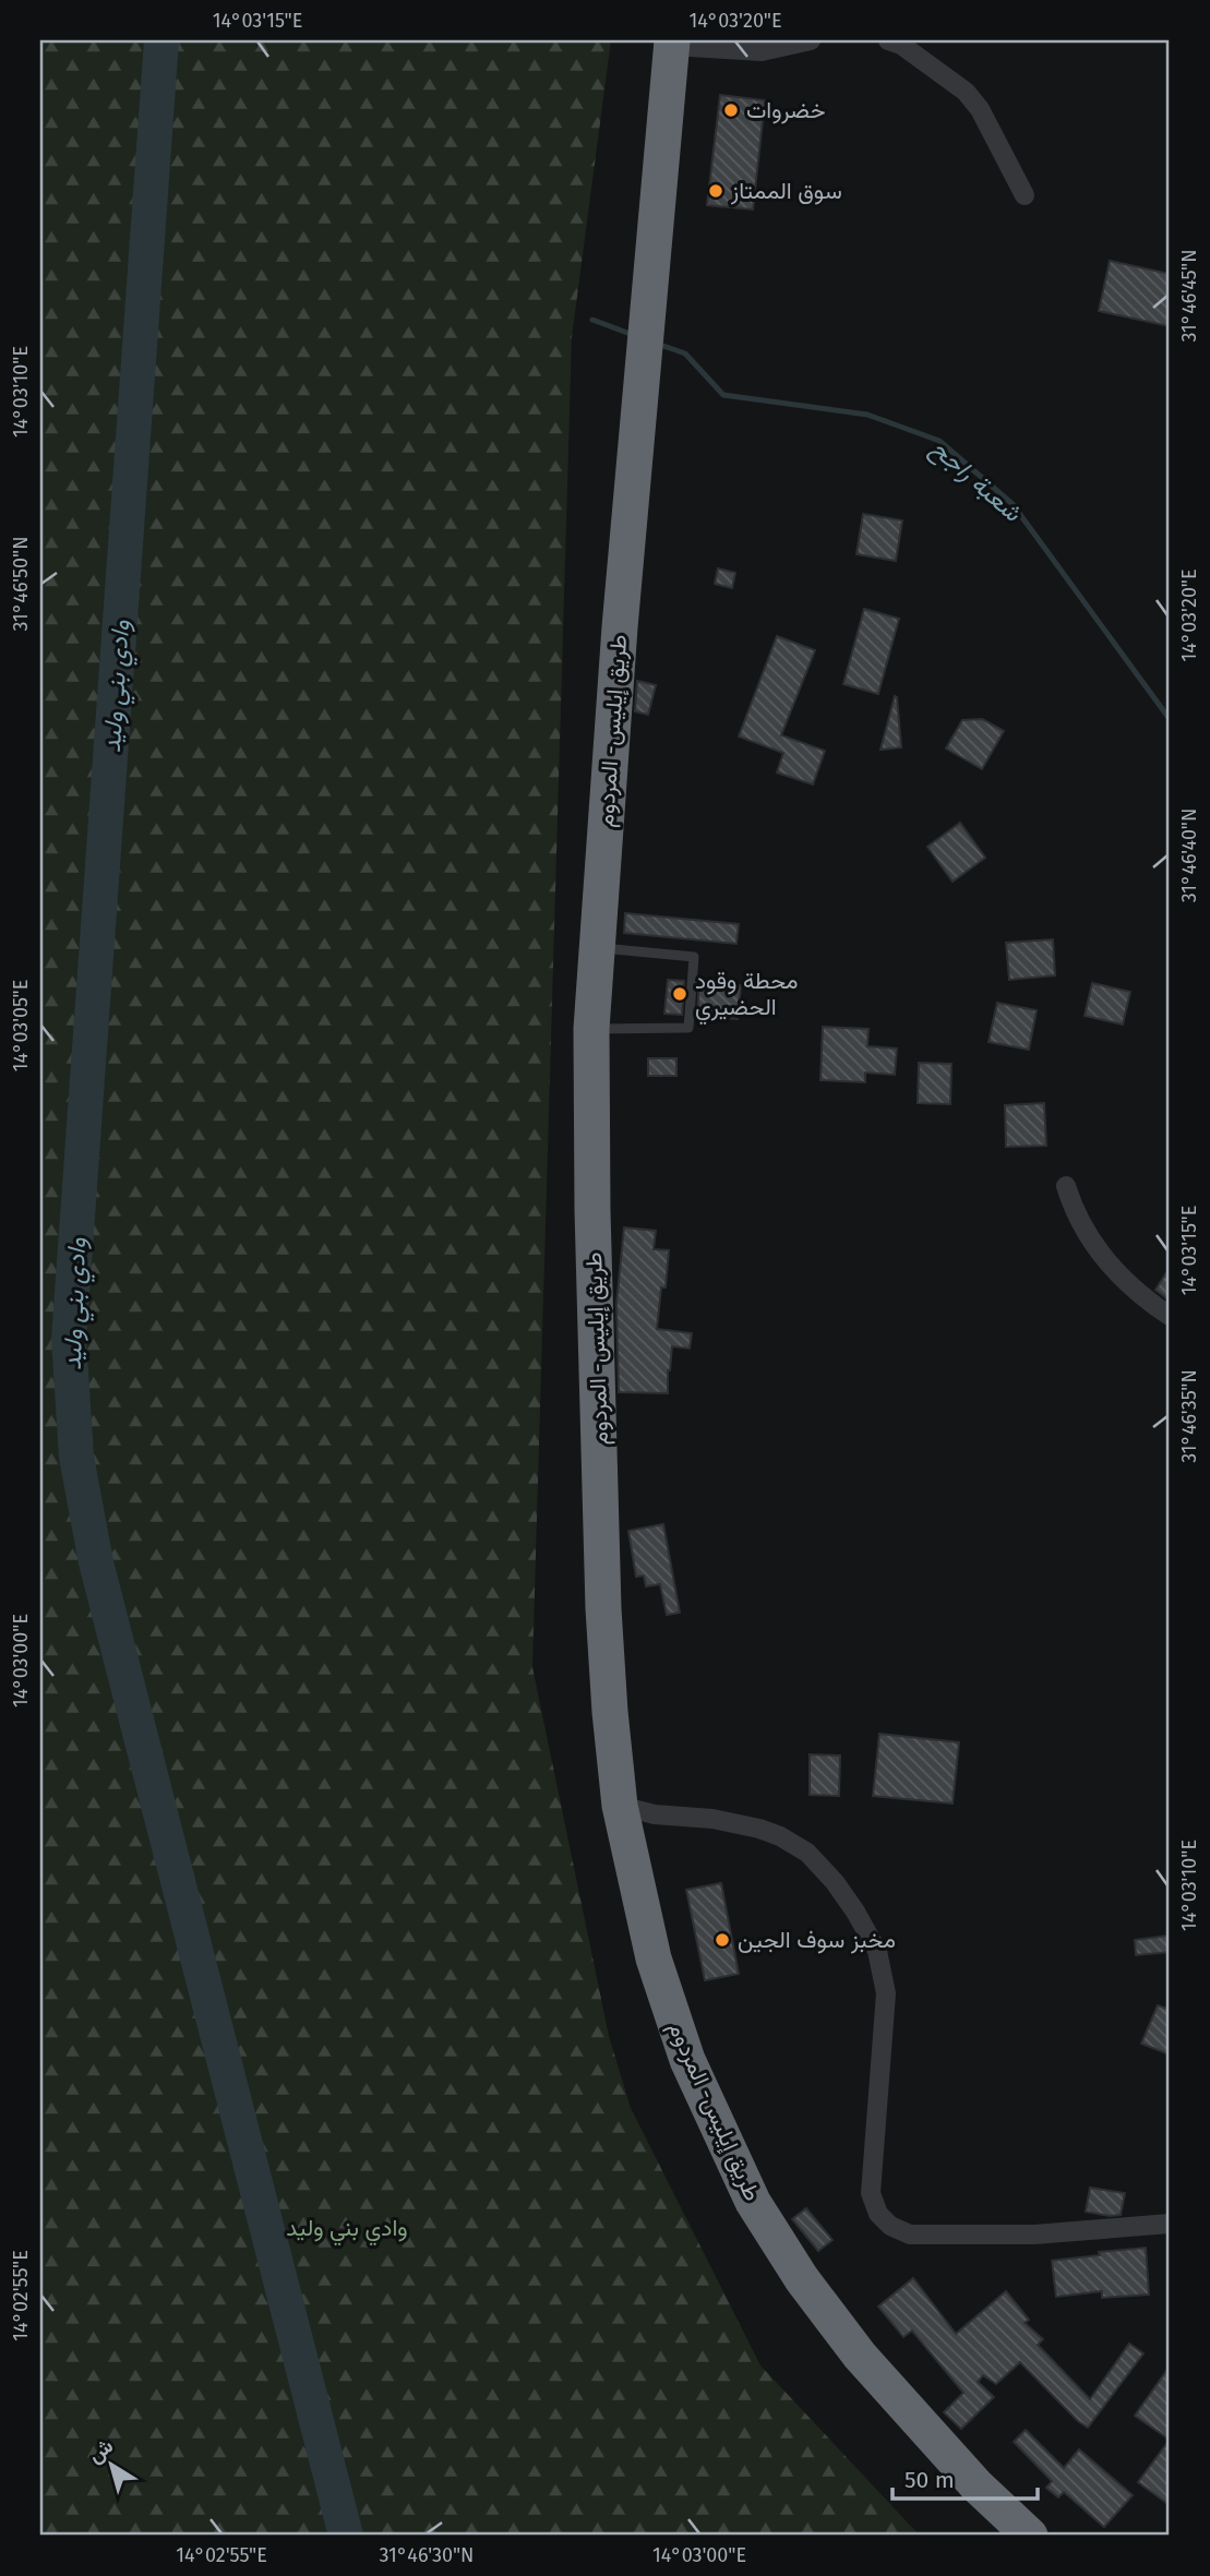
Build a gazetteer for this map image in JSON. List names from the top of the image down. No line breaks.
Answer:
{"streets":{"highway":["طريق إيليس- المردوم"]},"water":["شعبة راجح","وادي بني وليد"],"parks":["وادي بني وليد"],"places":["خضروات","سوق الممتاز","محطة وقود الحضيري","مخبز سوف الجين"],"scale_bar":"50 m","north":"top left","coordinates":["14°03'15\"E","14°03'20\"E","31°46'45\"N","14°03'10\"E","31°46'50\"N","31°46'40\"N","14°03'05\"E","31°46'35\"N","14°03'00\"E","14°02'55\"E","31°46'30\"N"]}
